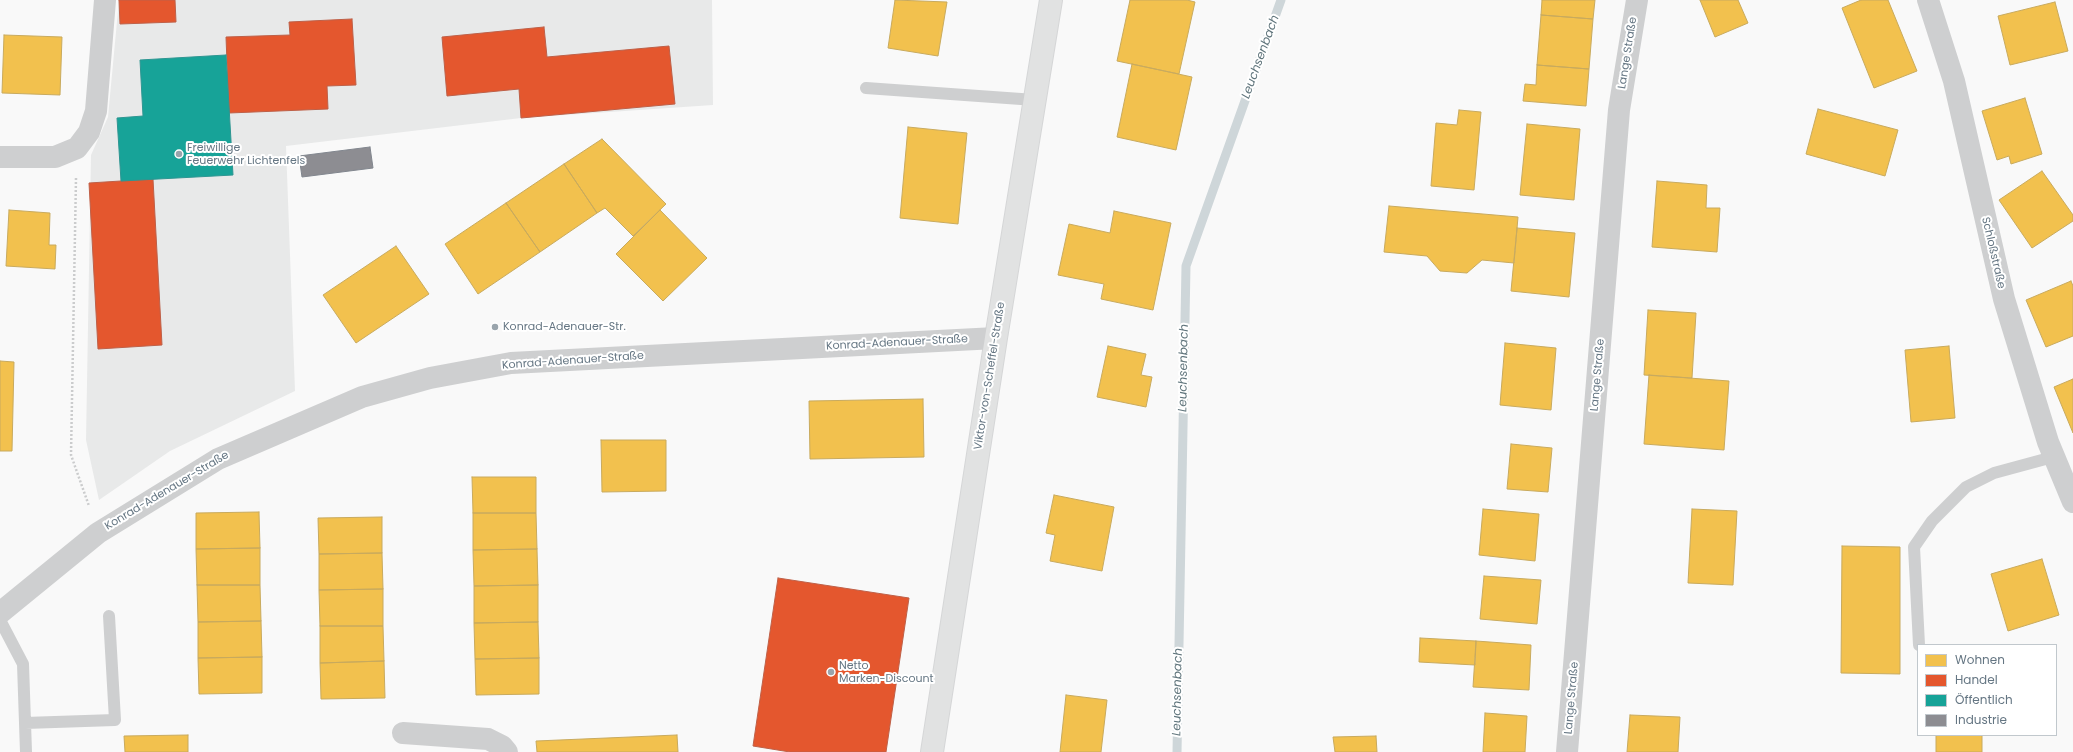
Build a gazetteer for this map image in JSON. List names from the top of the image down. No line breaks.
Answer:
{"streets":{"street":["Lange Straße","Schloßstraße","Konrad-Adenauer-Straße","Viktor-von-Scheffel-Straße"]},"crossings":[["Konrad-Adenauer-Straße","Viktor-von-Scheffel-Straße"]],"water":["Leuchsenbach"],"places":["Freiwillige Feuerwehr Lichtenfels","Konrad-Adenauer-Str.","Netto Marken-Discount"],"legend":["Wohnen","Handel","Öffentlich","Industrie"]}
